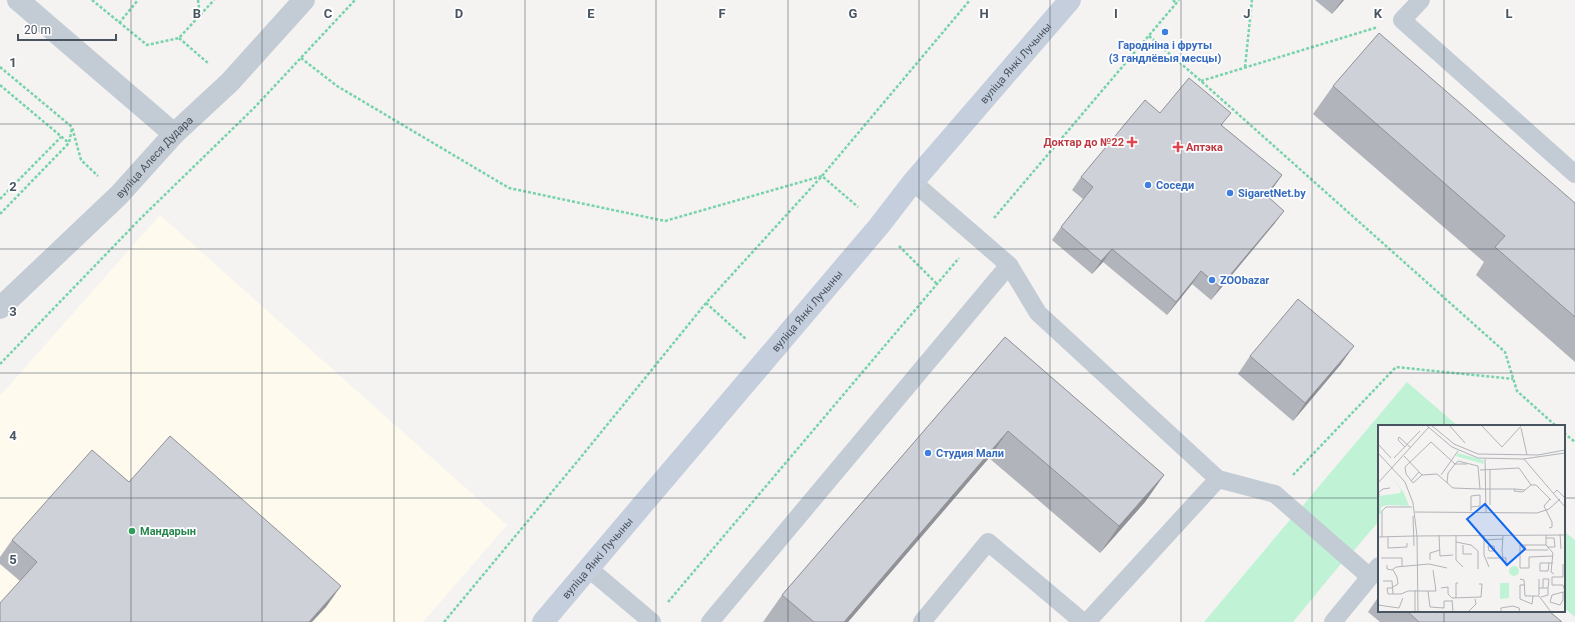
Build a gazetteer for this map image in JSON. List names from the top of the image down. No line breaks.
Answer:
{"streets":{"main road":["вуліца Янкі Лучыны"],"street":["вуліца Алеся Дудара"]},"places":{"other":["Гародніна і фруты (3 гандлёвыя месцы)","Соседи","SigaretNet.by","ZOObazar","Студия Мали","Мандарын"],"health":["Доктар до №22","Аптэка"]},"scale_bar":"20 m","grid":{"columns":["B","C","D","E","F","G","H","I","J","K","L"],"rows":["1","2","3","4","5"]}}
